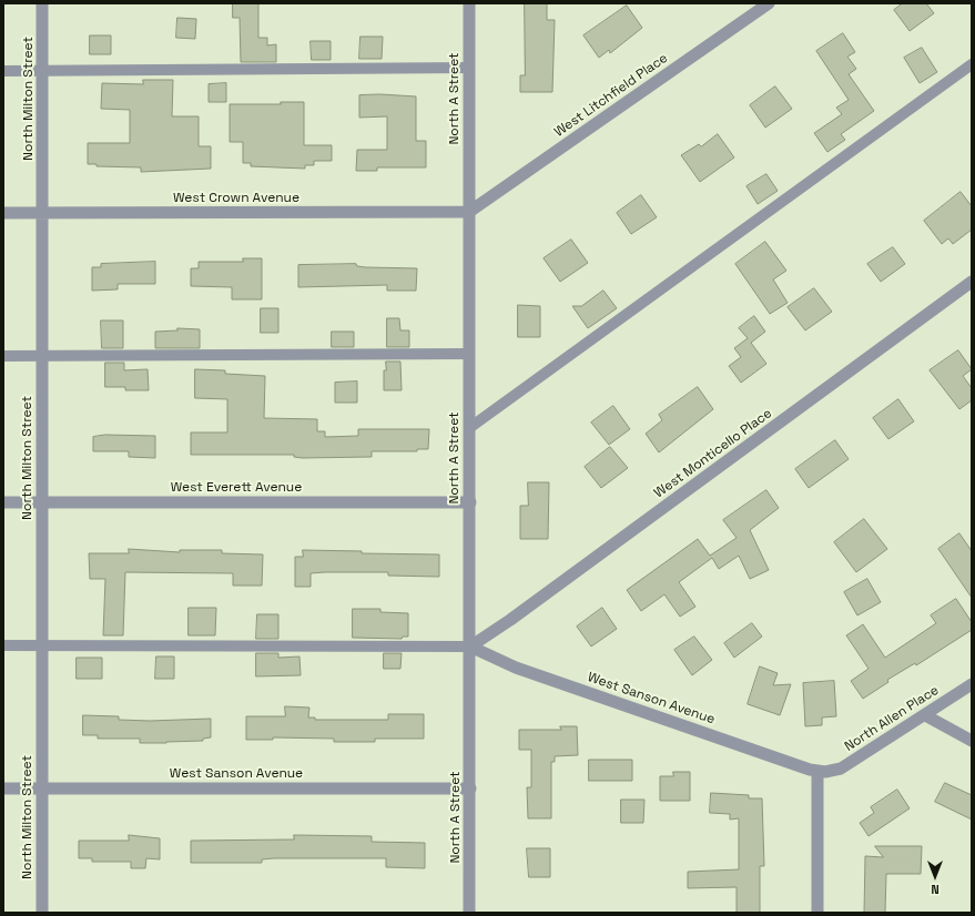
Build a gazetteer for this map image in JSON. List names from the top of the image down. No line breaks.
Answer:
{"streets":{"street":["West Litchfield Place","North Milton Street","North A Street","West Crown Avenue","West Monticello Place","West Everett Avenue","West Sanson Avenue","North Allen Place"]},"crossings":[["West Litchfield Place","North A Street"],["West Litchfield Place","West Crown Avenue"],["North Milton Street","West Crown Avenue"],["North Milton Street","West Everett Avenue"],["North Milton Street","West Sanson Avenue"],["North A Street","West Crown Avenue"],["North A Street","West Monticello Place"],["North A Street","West Everett Avenue"],["North A Street","West Sanson Avenue"],["West Monticello Place","West Sanson Avenue"],["West Sanson Avenue","North Allen Place"]],"north":"bottom"}
